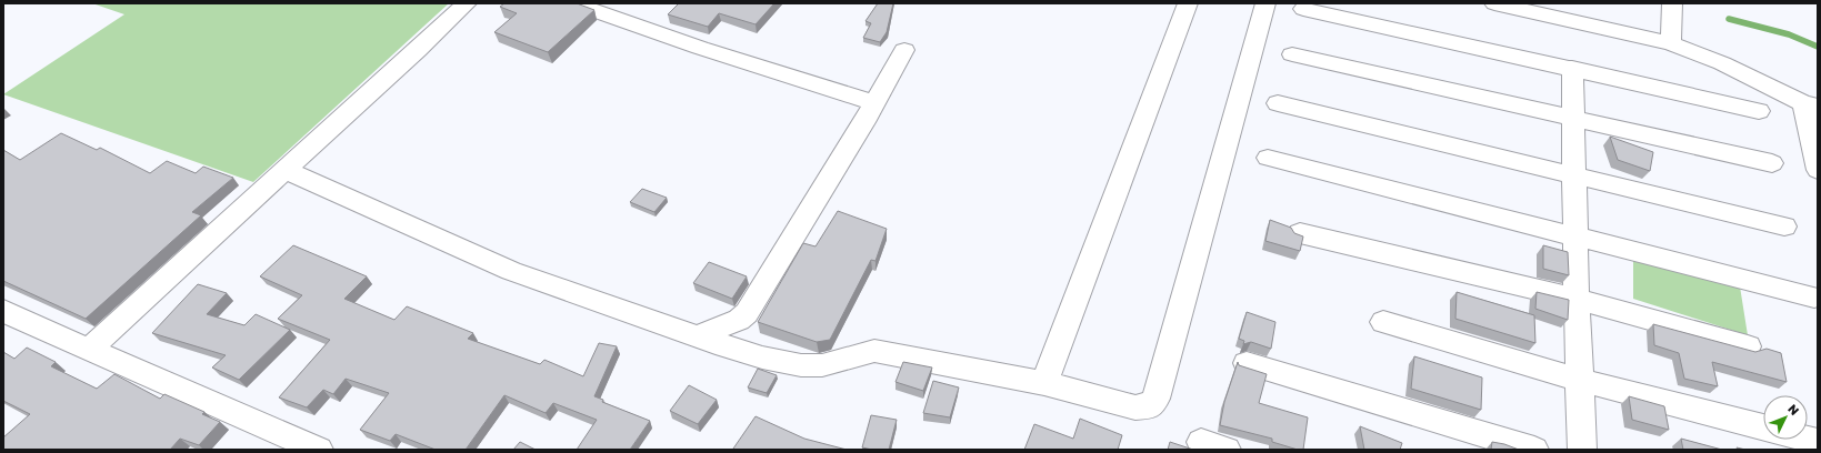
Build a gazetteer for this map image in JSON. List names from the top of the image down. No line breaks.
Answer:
{"north":"top right"}
